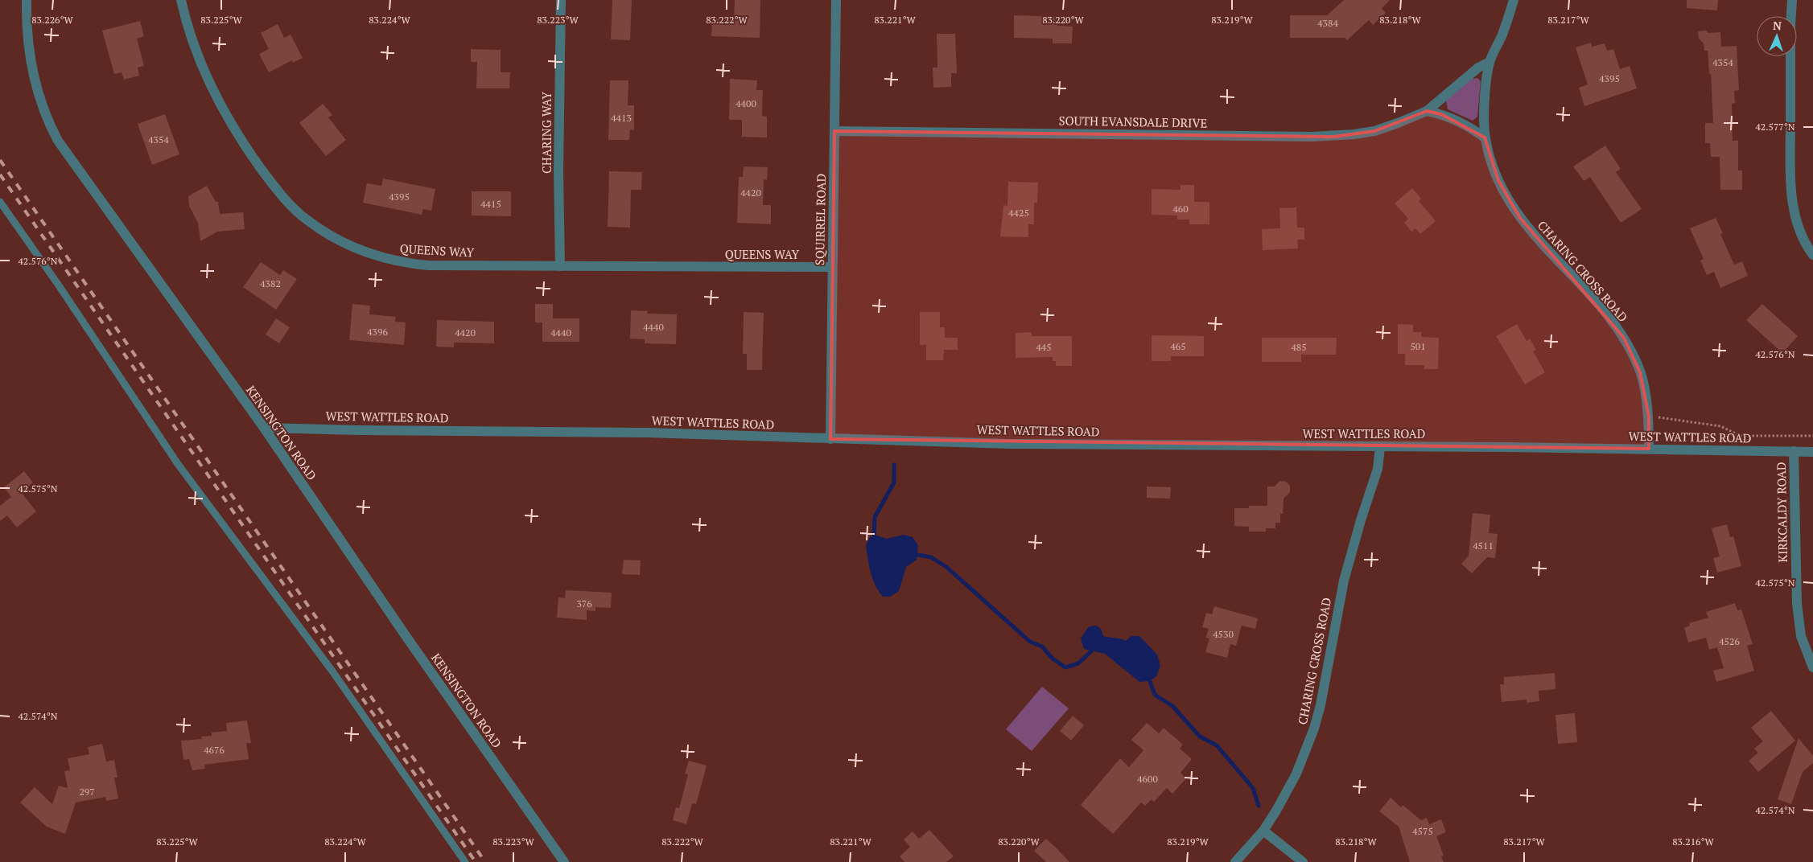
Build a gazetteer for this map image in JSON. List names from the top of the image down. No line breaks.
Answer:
{"streets":{"street":["SOUTH EVANSDALE DRIVE","CHARING WAY","SQUIRREL ROAD","QUEENS WAY","CHARING CROSS ROAD","WEST WATTLES ROAD","KENSINGTON ROAD","KIRKCALDY ROAD"]},"crossings":[["SOUTH EVANSDALE DRIVE","SQUIRREL ROAD"],["CHARING WAY","QUEENS WAY"],["SQUIRREL ROAD","QUEENS WAY"],["SQUIRREL ROAD","WEST WATTLES ROAD"],["CHARING CROSS ROAD","WEST WATTLES ROAD"],["WEST WATTLES ROAD","KENSINGTON ROAD"],["WEST WATTLES ROAD","KIRKCALDY ROAD"]],"house_numbers":["4384","4354","4395","4400","4413","4354","4420","4395","4415","460","4425","4382","4440","4396","4420","4440","465","501","445","485","4511","376","4530","4526","4676","4600","297","4575"],"north":"top","coordinates":["83.226°W","83.225°W","83.224°W","83.223°W","83.222°W","83.221°W","83.220°W","83.219°W","83.218°W","83.217°W","42.577°N","42.576°N","42.575°N","42.574°N","83.216°W"]}
